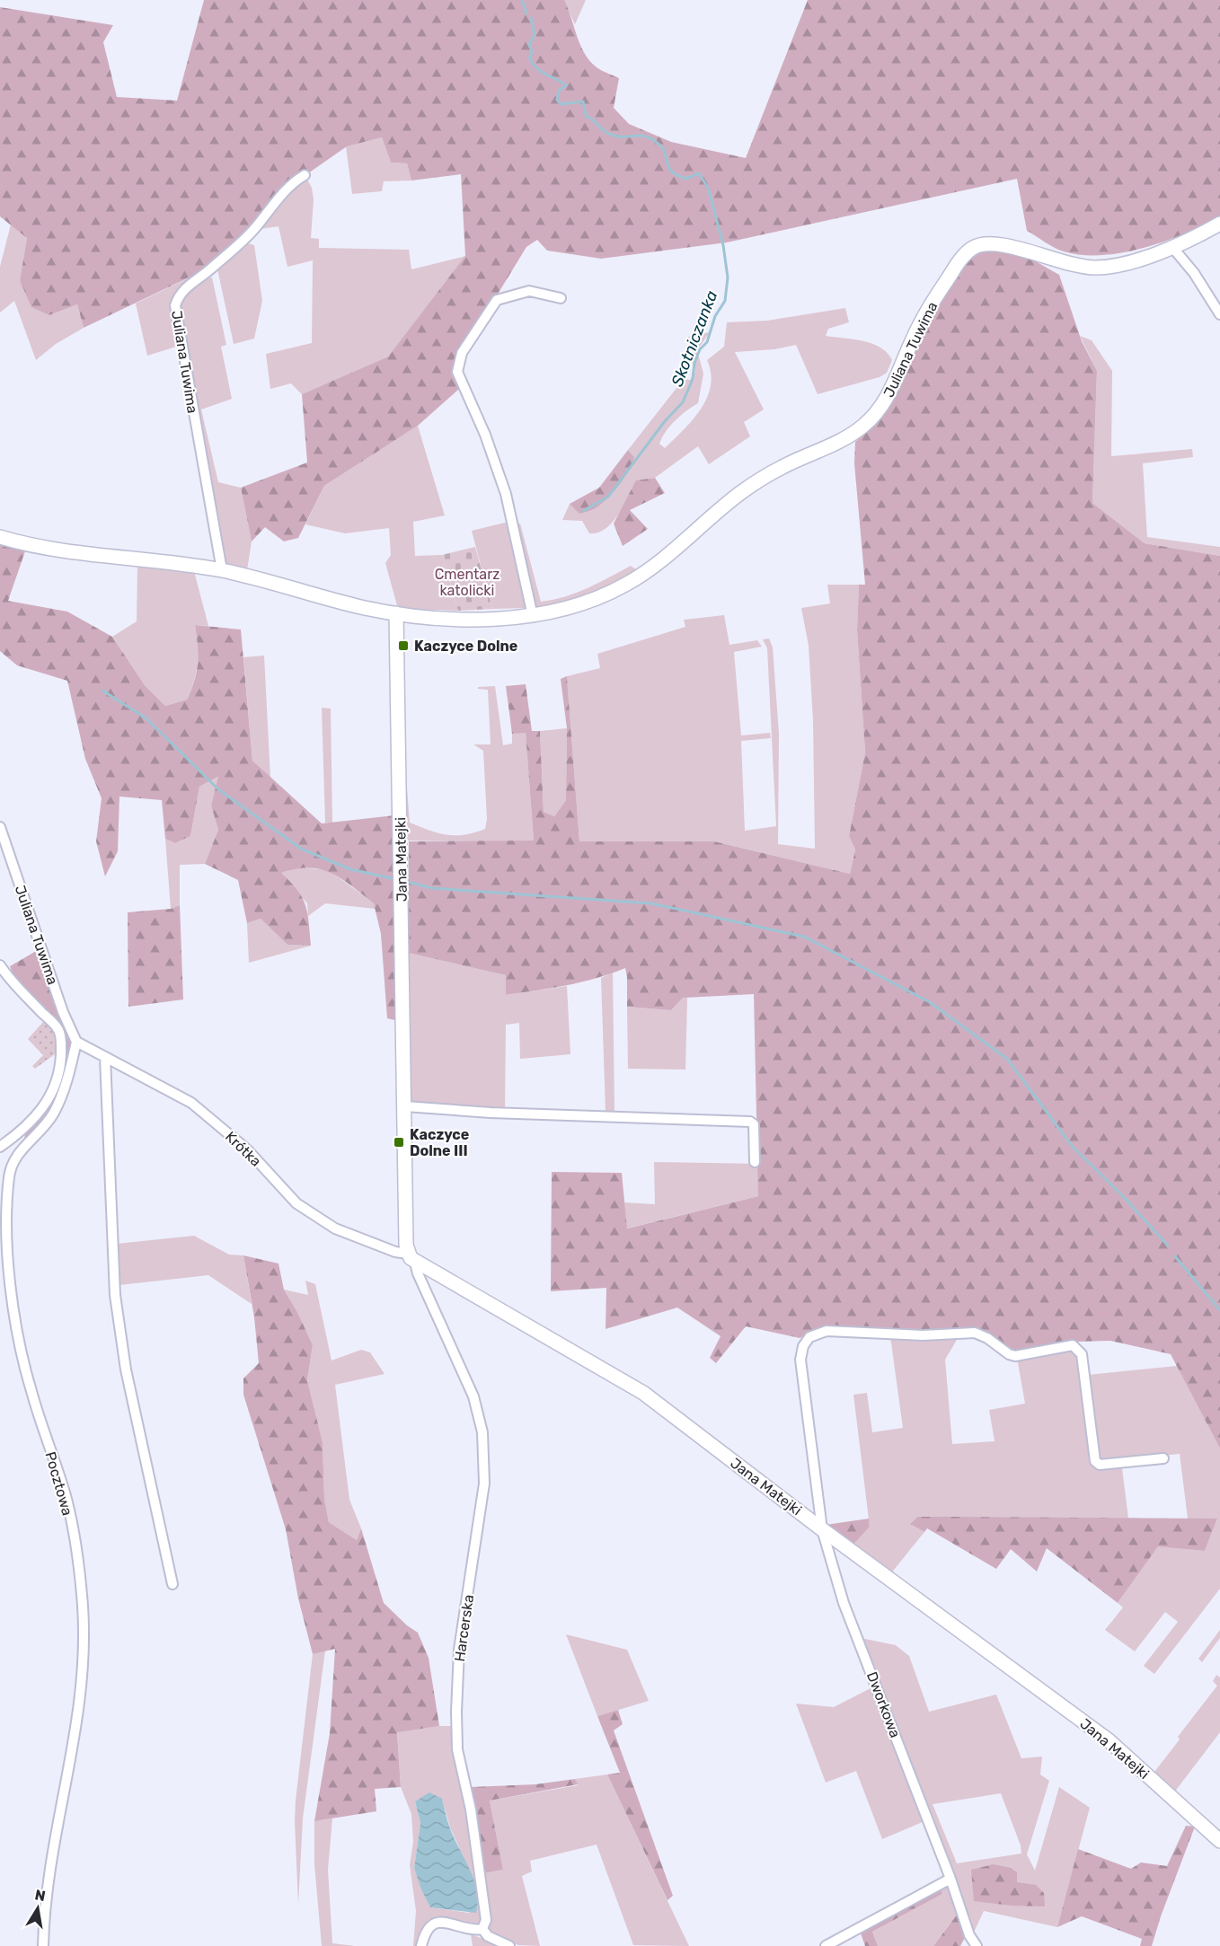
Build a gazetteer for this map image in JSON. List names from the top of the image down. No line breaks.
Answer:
{"streets":{"street":["Juliana Tuwima","Jana Matejki","Krótka","Pocztowa","Harcerska","Dworkowa"]},"crossings":[["Juliana Tuwima","Jana Matejki"],["Juliana Tuwima","Krótka"],["Juliana Tuwima","Pocztowa"],["Jana Matejki","Krótka"],["Jana Matejki","Harcerska"],["Jana Matejki","Dworkowa"],["Krótka","Pocztowa"],["Krótka","Harcerska"]],"water":["Skotniczanka"],"parks":["Cmentarz katolicki"],"places":{"transit":["Kaczyce Dolne","Kaczyce Dolne III"]},"north":"top"}
